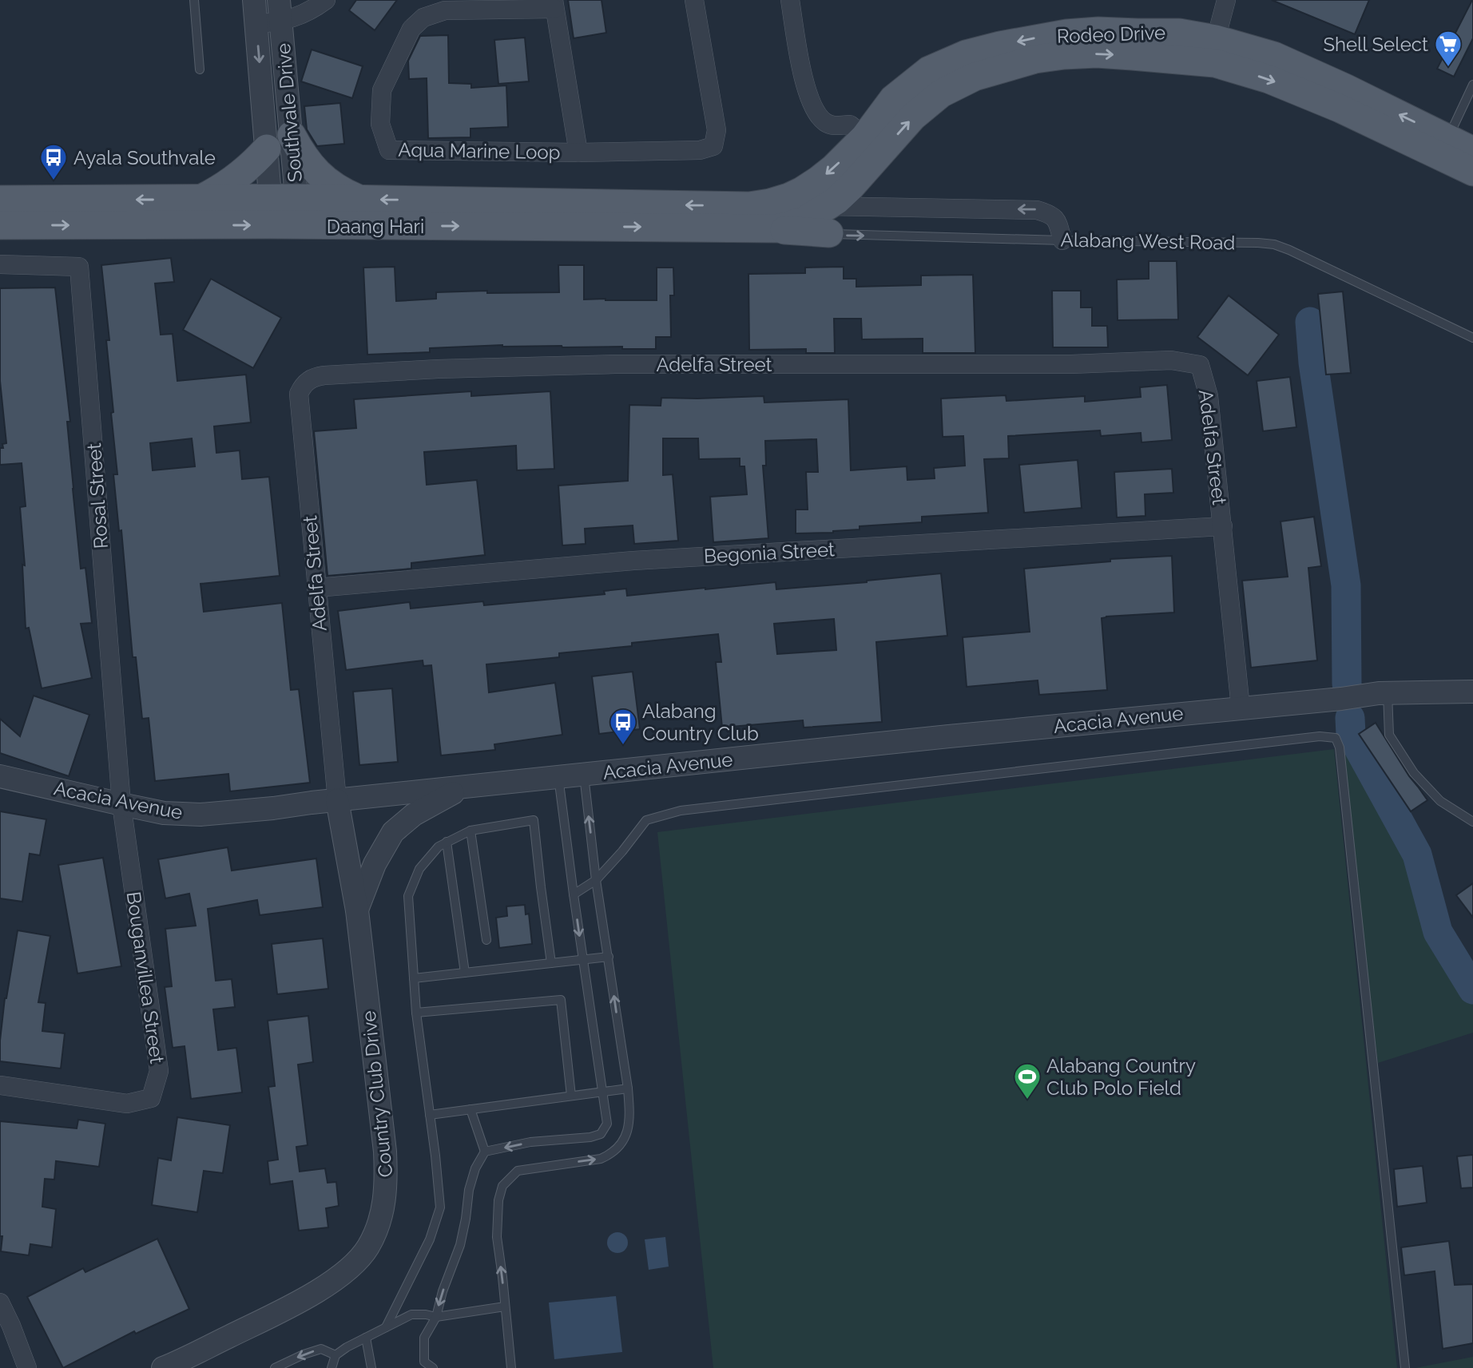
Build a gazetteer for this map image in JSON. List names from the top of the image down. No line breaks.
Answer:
{"streets":{"main road":["Rodeo Drive","Daang Hari"],"street":["Southvale Drive","Aqua Marine Loop","Adelfa Street","Rosal Street","Begonia Street","Acacia Avenue","Bouganvillea Street","Country Club Drive"],"lane":["Alabang West Road"]},"crossings":[["Rodeo Drive","Daang Hari"],["Rodeo Drive","Alabang West Road"],["Southvale Drive","Daang Hari"],["Adelfa Street","Begonia Street"],["Adelfa Street","Acacia Avenue"],["Adelfa Street","Country Club Drive"],["Rosal Street","Acacia Avenue"],["Rosal Street","Bouganvillea Street"],["Acacia Avenue","Bouganvillea Street"],["Acacia Avenue","Country Club Drive"]],"one_way":["Alabang West Road"],"places":{"supermarket":["Shell Select"],"bus stop":["Ayala Southvale","Alabang Country Club"],"sports":["Alabang Country Club Polo Field"]}}
